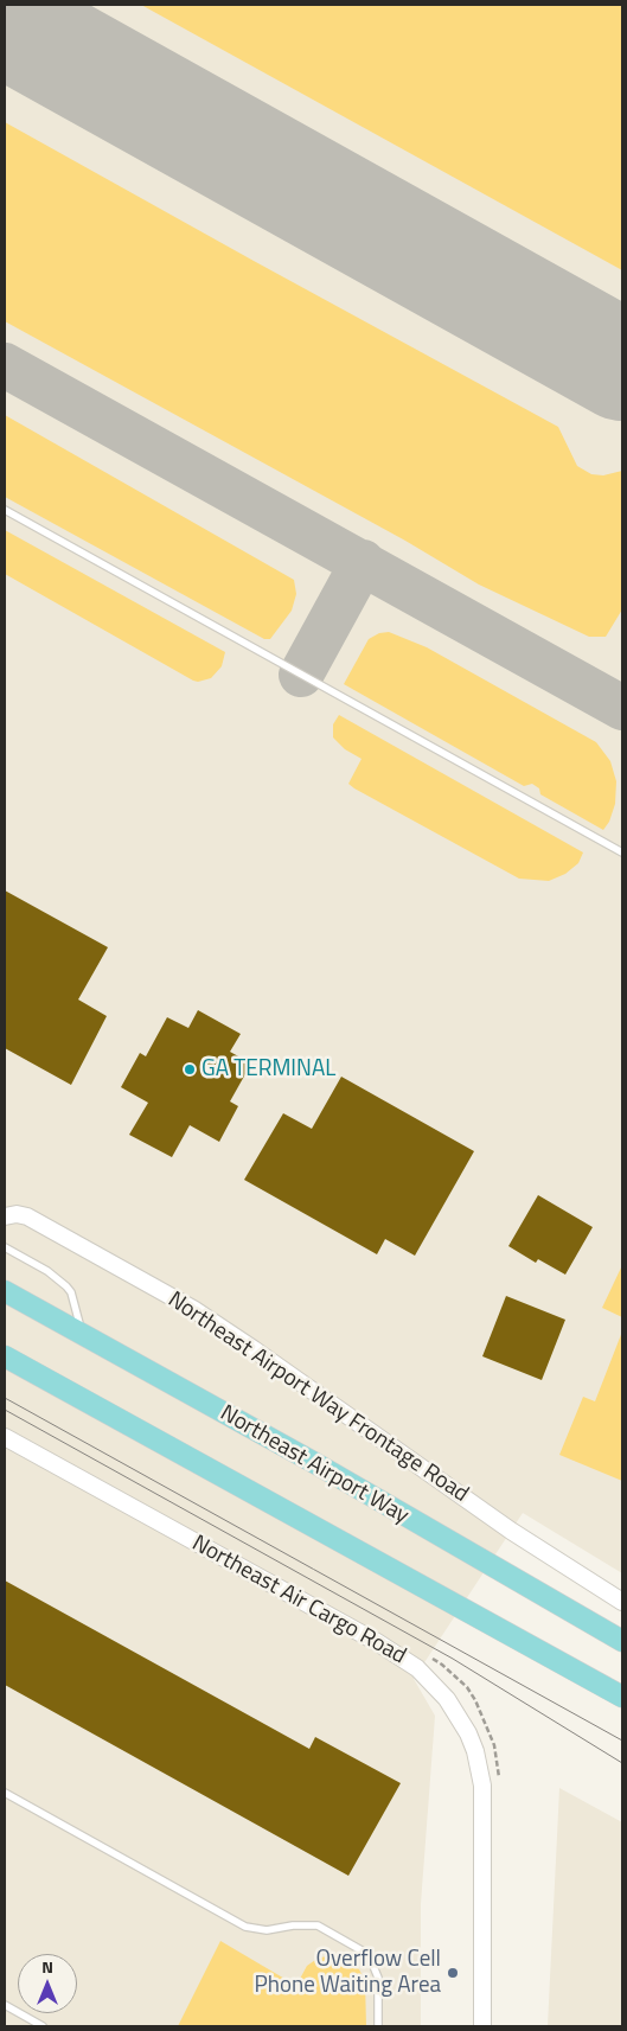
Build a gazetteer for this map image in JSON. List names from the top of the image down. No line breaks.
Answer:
{"streets":{"main road":["Northeast Airport Way"],"street":["Northeast Airport Way Frontage Road","Northeast Air Cargo Road"]},"places":["GA TERMINAL","Overflow Cell Phone Waiting Area"],"north":"top"}
